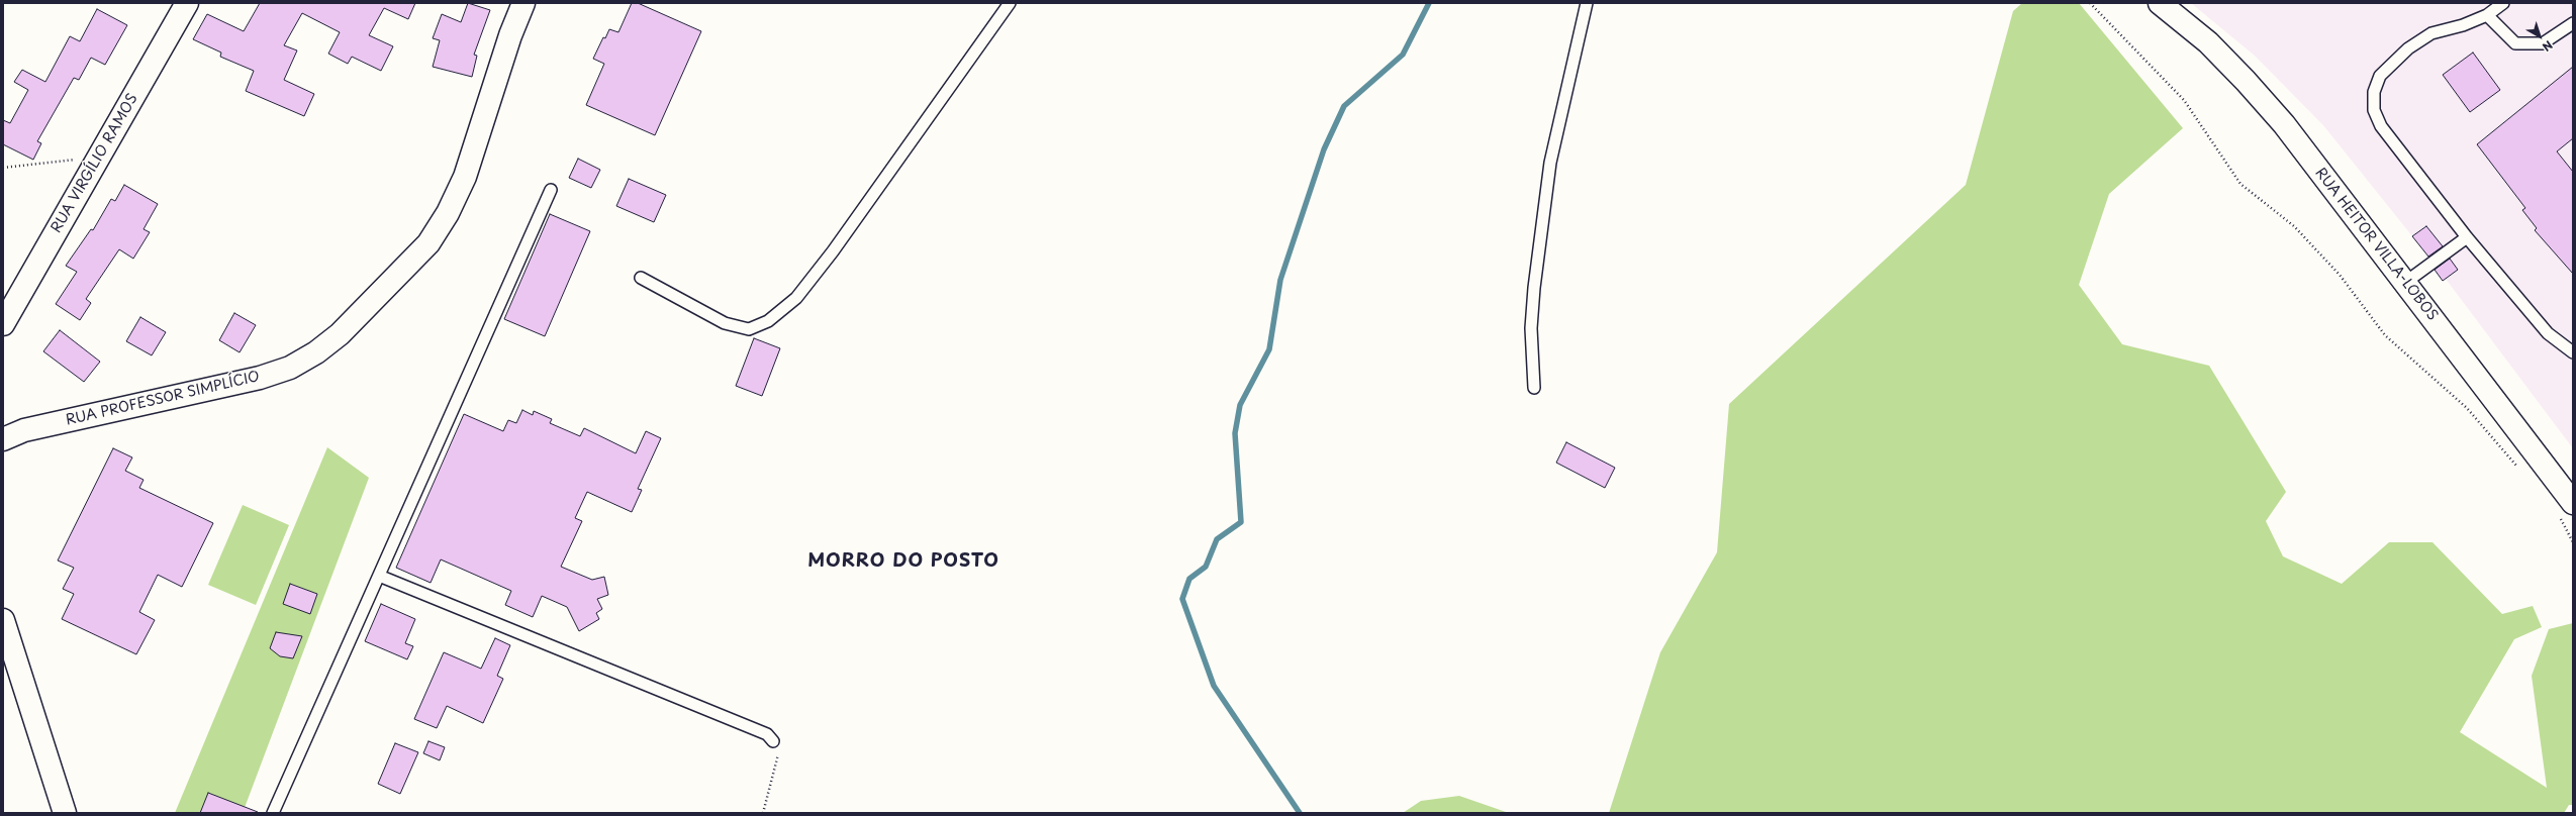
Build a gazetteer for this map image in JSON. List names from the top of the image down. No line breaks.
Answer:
{"streets":{"street":["RUA VIRGÍLIO RAMOS","RUA HEITOR VILLA-LOBOS","RUA PROFESSOR SIMPLÍCIO"]},"districts":["MORRO DO POSTO"],"north":"bottom right"}
